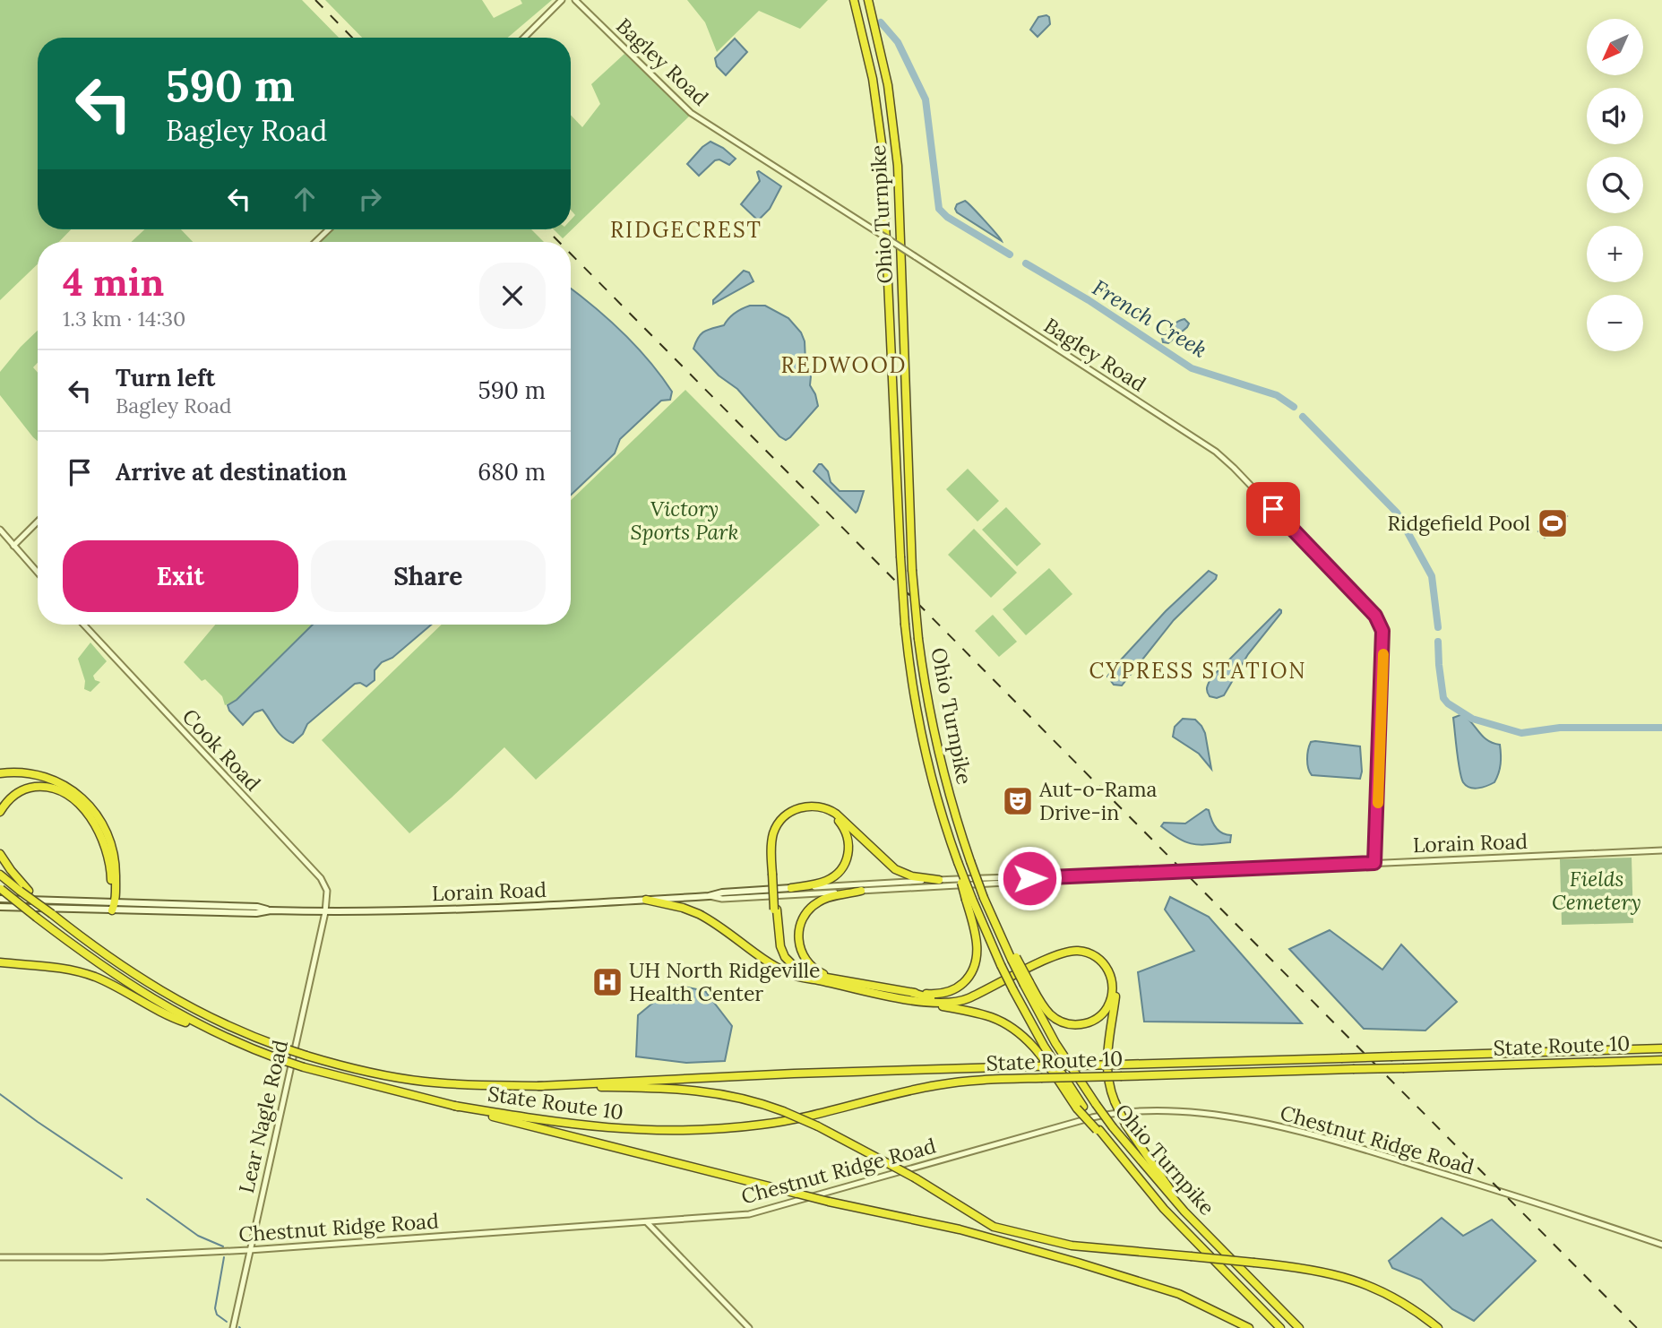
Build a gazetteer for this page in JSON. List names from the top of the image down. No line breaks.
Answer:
{"streets":{"highway":["Ohio Turnpike","State Route 10"],"main road":["Lorain Road"],"street":["Bagley Road","Cook Road","Lear Nagle Road","Chestnut Ridge Road"]},"crossings":[["Bagley Road","Lorain Road"],["Cook Road","Lorain Road"],["Cook Road","Lear Nagle Road"],["Lorain Road","Lear Nagle Road"],["Lear Nagle Road","Chestnut Ridge Road"]],"districts":["RIDGECREST","REDWOOD","CYPRESS STATION"],"water":["French Creek"],"parks":["Victory Sports Park","Fields Cemetery"],"places":{"sports":["Ridgefield Pool"],"theatre":["Aut-o-Rama Drive-in"],"hospital":["UH North Ridgeville Health Center"]},"north":"bottom left","page":{"map_buttons":["+","−"],"turn":["590 m","Bagley Road"],"heading":["4 min","1.3 km · 14:30"],"list":[{"name":"Turn left","note":"Bagley Road","value":"590 m"},{"name":"Arrive at destination","value":"680 m"}],"buttons":["Exit","Share"]}}
